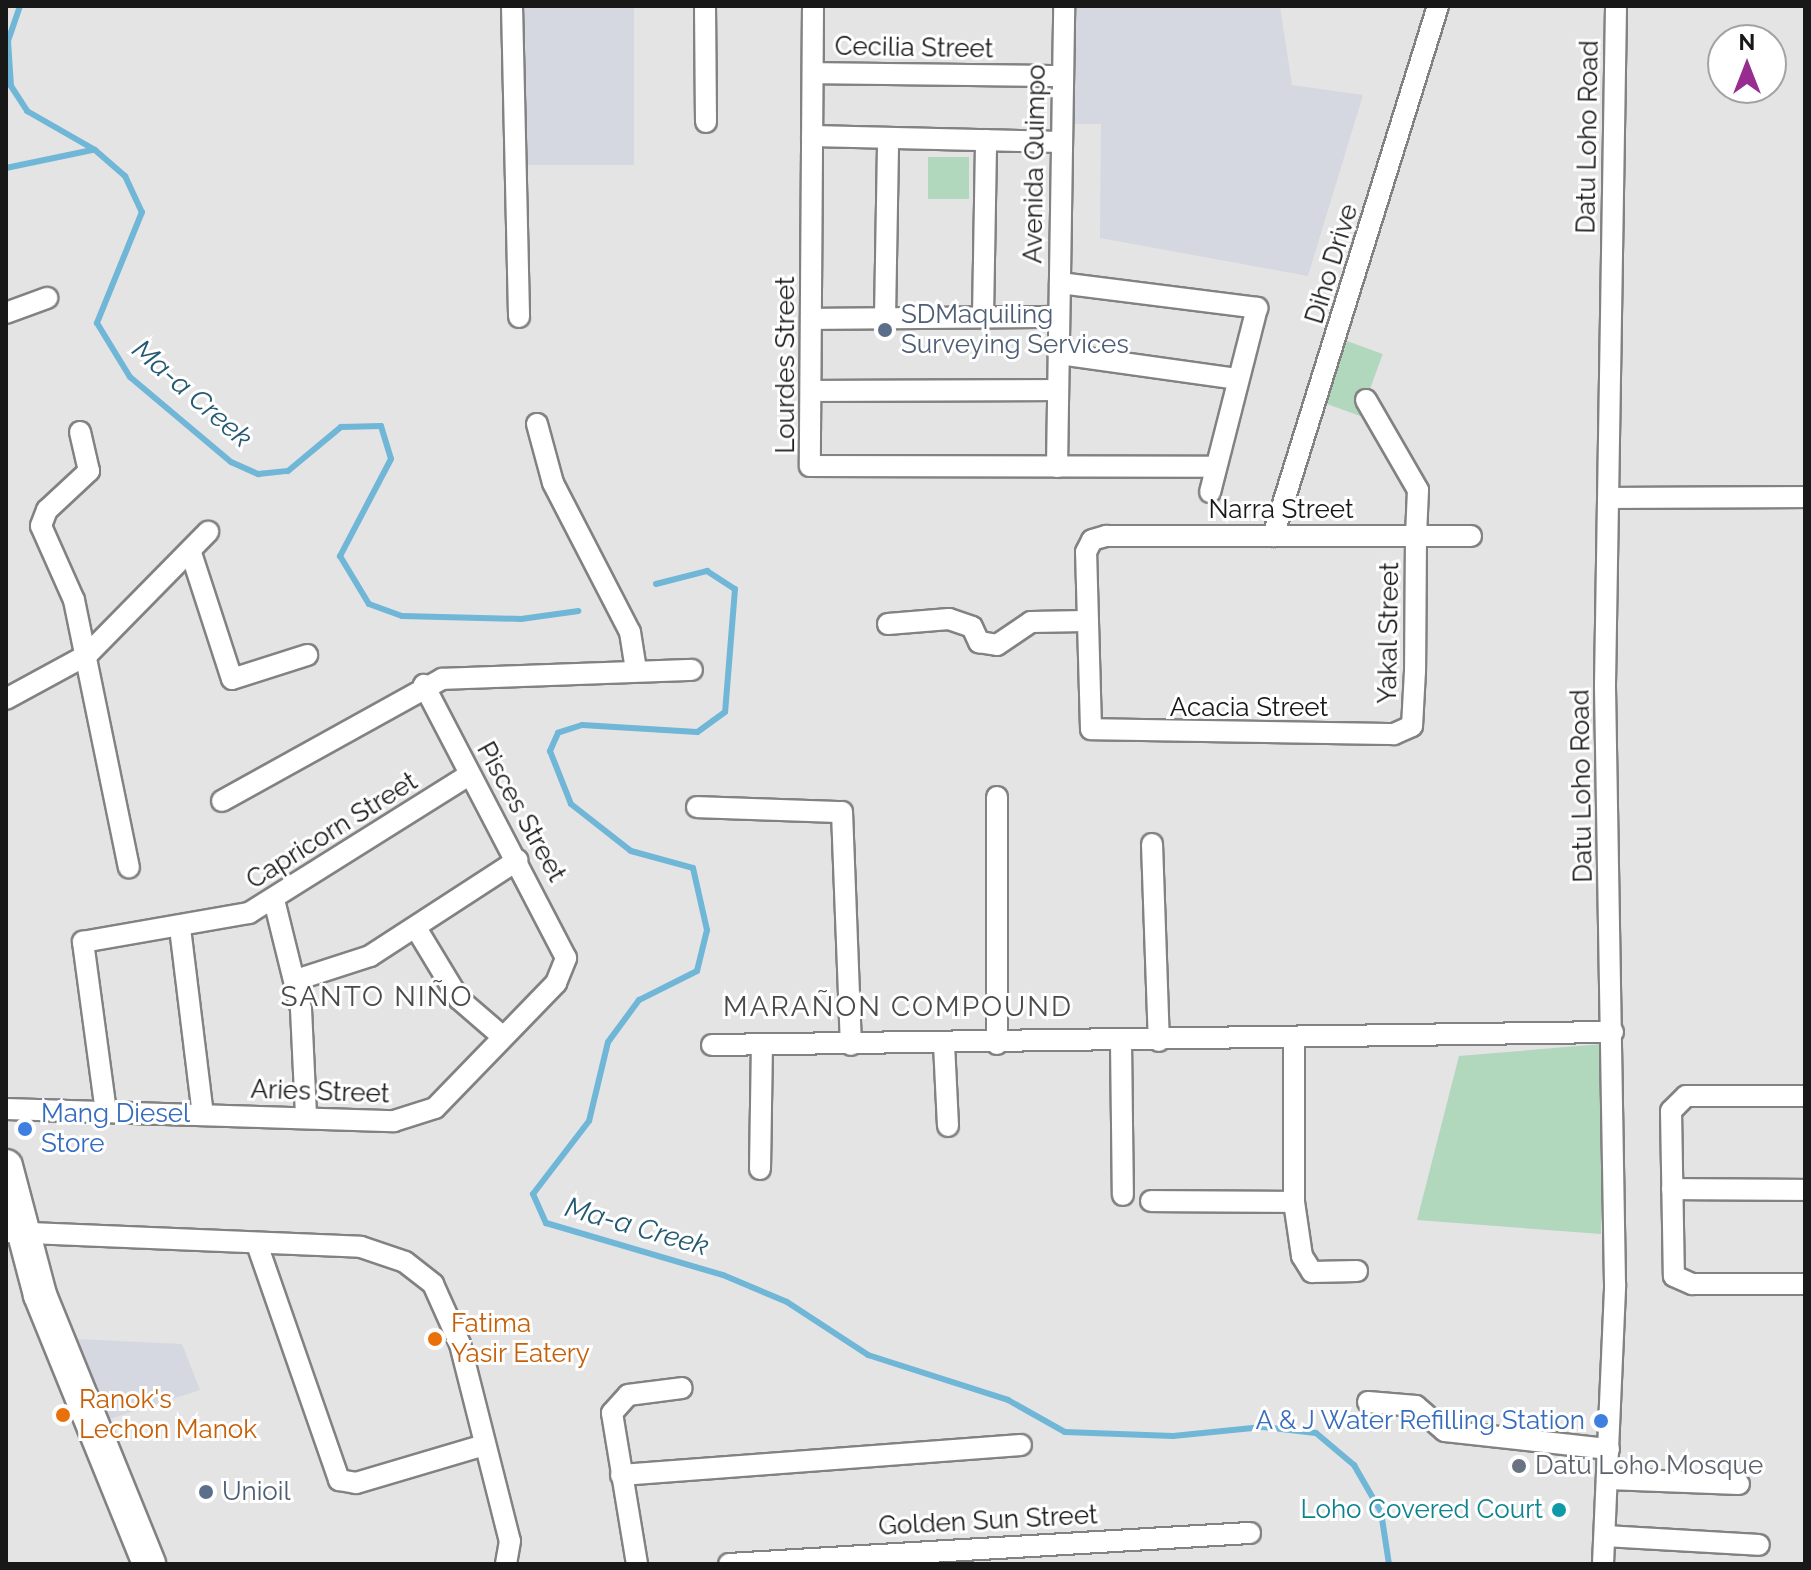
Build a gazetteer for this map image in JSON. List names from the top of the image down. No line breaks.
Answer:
{"streets":{"street":["Cecilia Street","Datu Loho Road","Avenida Quimpo","Diho Drive","Lourdes Street","Narra Street","Yakal Street","Acacia Street","Pisces Street","Capricorn Street","Aries Street","Golden Sun Street"]},"crossings":[["Cecilia Street","Avenida Quimpo"],["Cecilia Street","Lourdes Street"],["Avenida Quimpo","Lourdes Street"],["Diho Drive","Narra Street"],["Narra Street","Yakal Street"],["Narra Street","Acacia Street"],["Yakal Street","Acacia Street"],["Pisces Street","Capricorn Street"],["Pisces Street","Aries Street"],["Capricorn Street","Aries Street"]],"districts":["SANTO NIÑO","MARAÑON COMPOUND"],"water":["Ma-a Creek"],"places":["SDMaquiling Surveying Services","Mang Diesel Store","Fatima Yasir Eatery","Ranok's Lechon Manok","A & J Water Refilling Station","Datu Loho Mosque","Unioil","Loho Covered Court"],"north":"top"}
